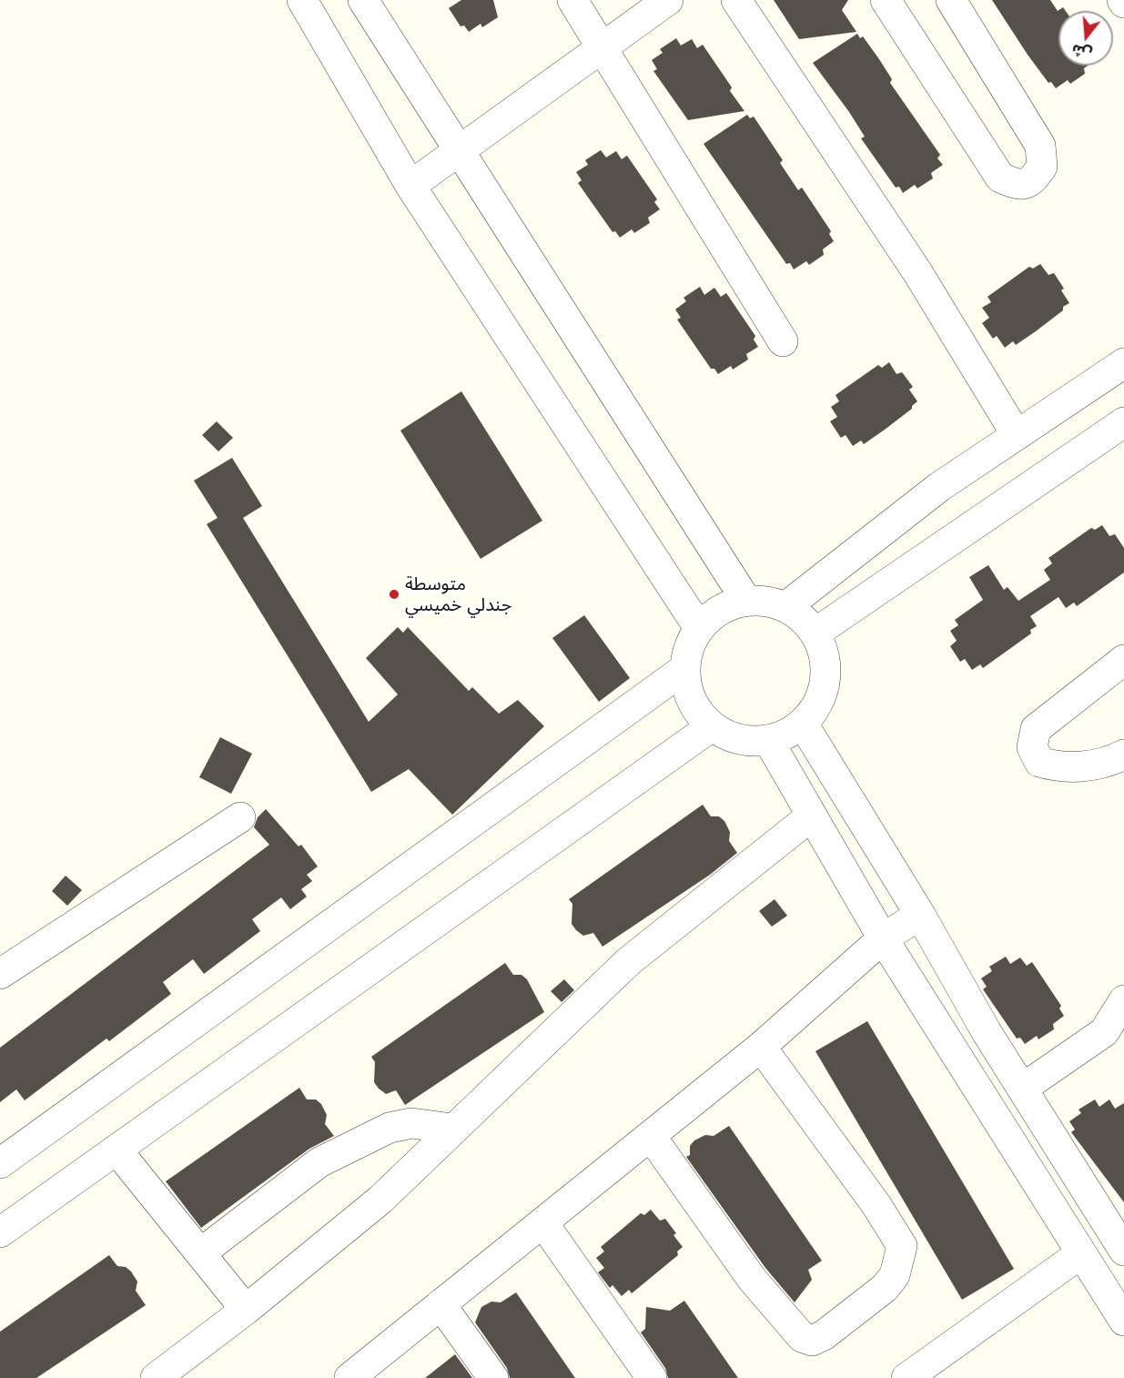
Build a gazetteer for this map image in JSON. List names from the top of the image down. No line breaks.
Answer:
{"places":["متوسطة جندلي خميسي"],"north":"bottom"}
